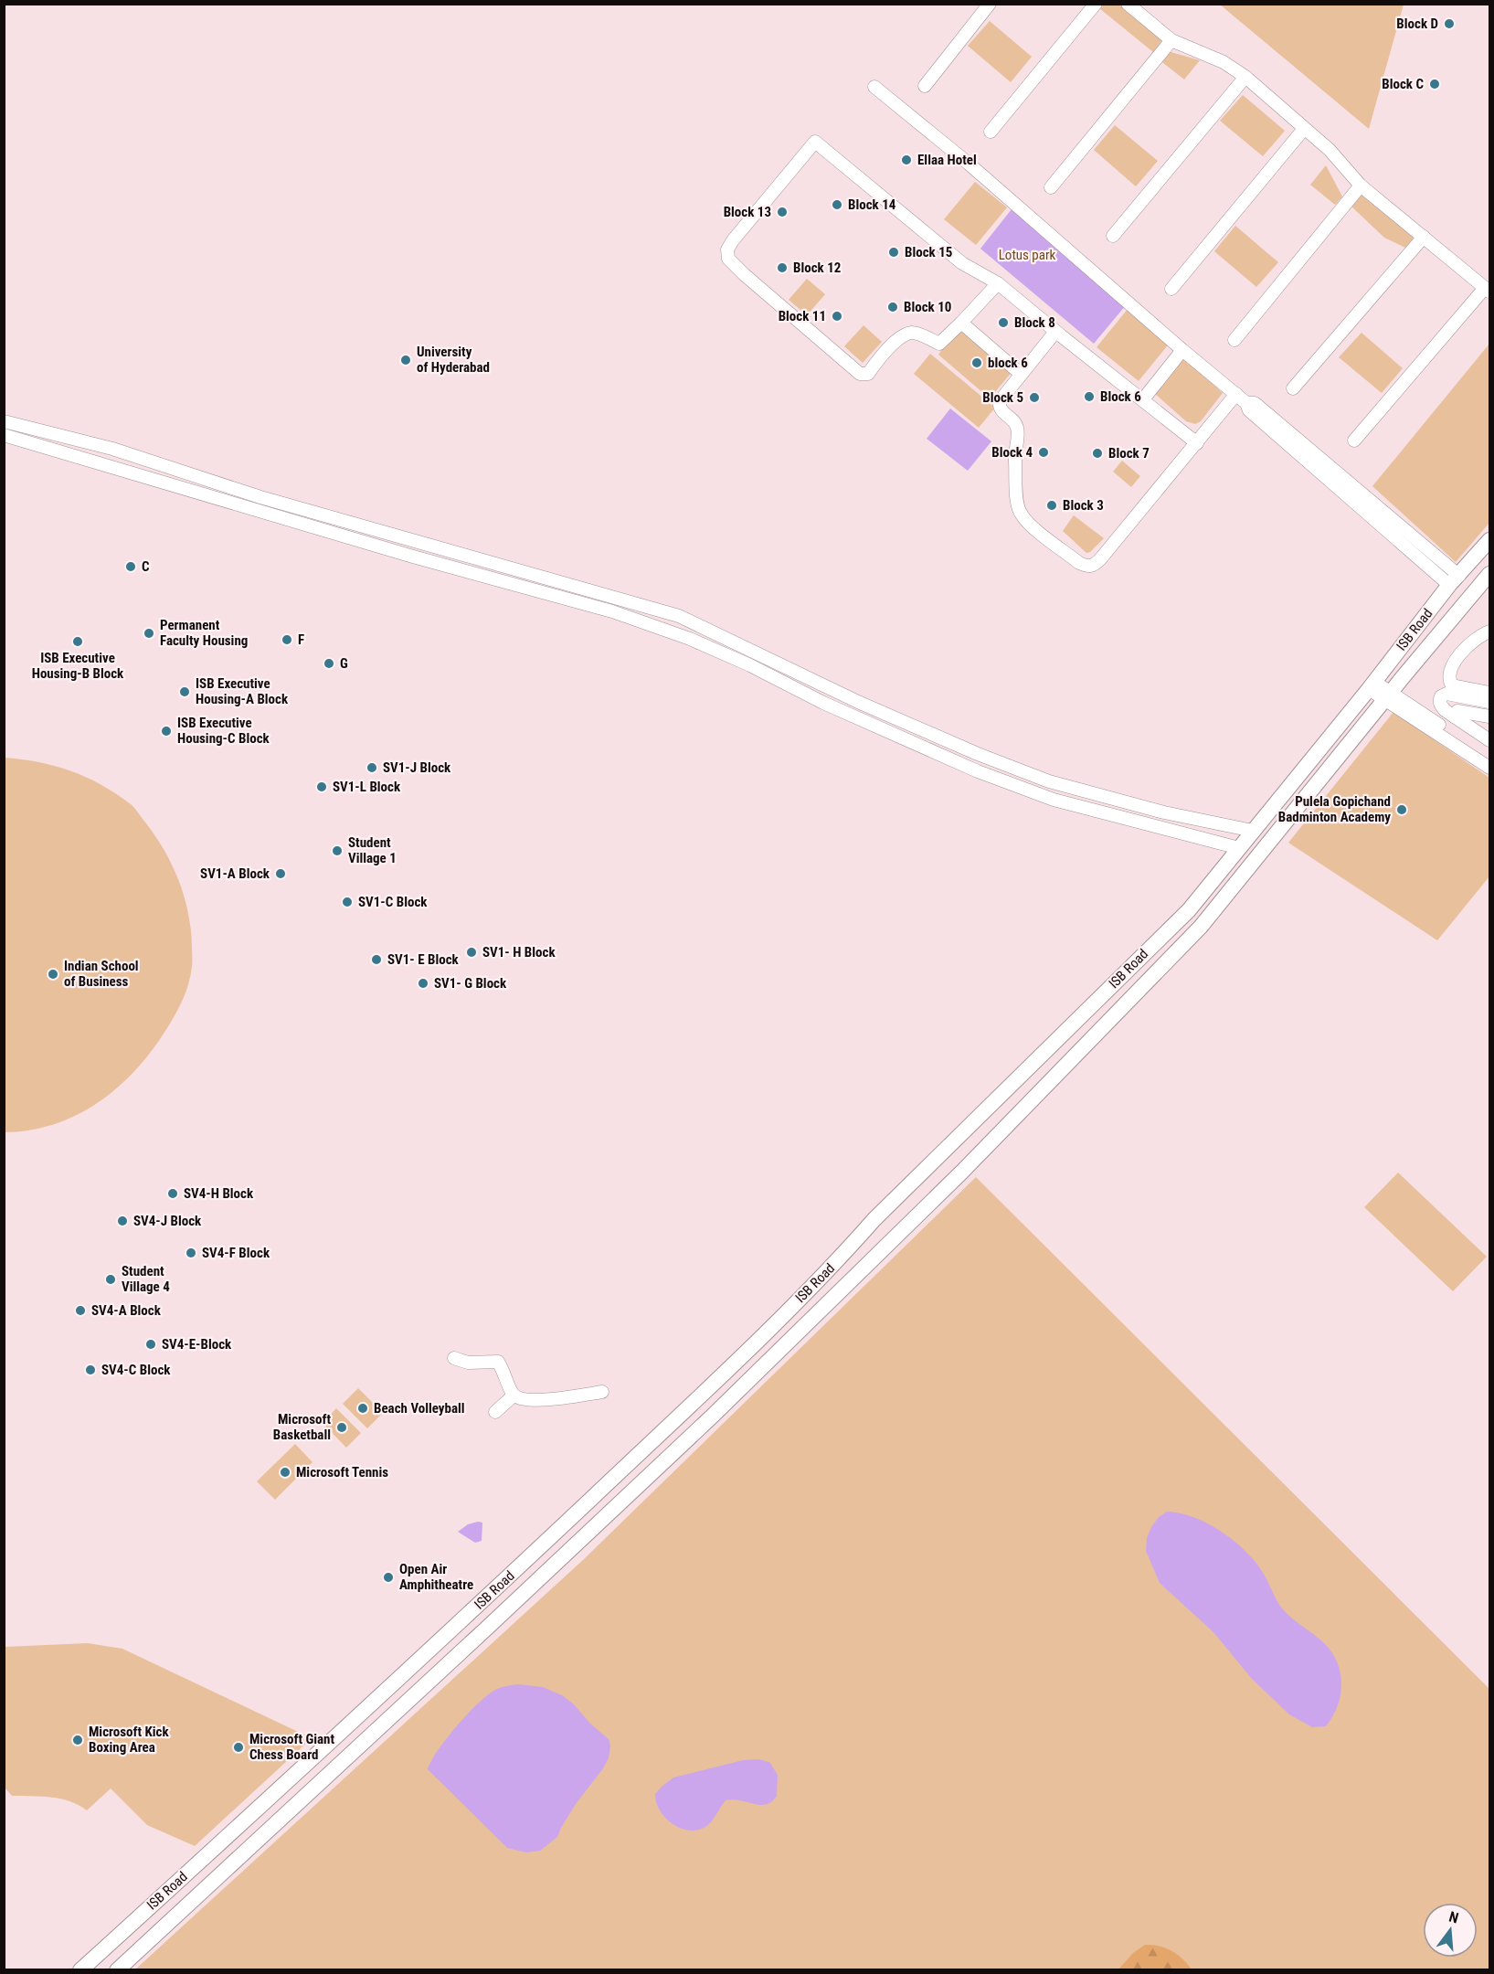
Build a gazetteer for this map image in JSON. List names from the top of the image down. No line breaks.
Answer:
{"streets":{"main road":["ISB Road"]},"parks":["Lotus park"],"places":["Block D","Block C","Ellaa Hotel","Block 14","Block 13","Block 15","Block 12","Block 10","Block 11","Block 8","University of Hyderabad","block 6","Block 6","Block 5","Block 4","Block 7","Block 3","C","Permanent Faculty Housing","F","ISB Executive Housing-B Block","G","ISB Executive Housing-A Block","ISB Executive Housing-C Block","SV1-J Block","SV1-L Block","Pulela Gopichand Badminton Academy","Student Village 1","SV1-A Block","SV1-C Block","SV1- H Block","SV1- E Block","Indian School of Business","SV1- G Block","SV4-H Block","SV4-J Block","SV4-F Block","Student Village 4","SV4-A Block","SV4-E-Block","SV4-C Block","Beach Volleyball","Microsoft Basketball","Microsoft Tennis","Open Air Amphitheatre","Microsoft Kick Boxing Area","Microsoft Giant Chess Board"],"north":"top"}
